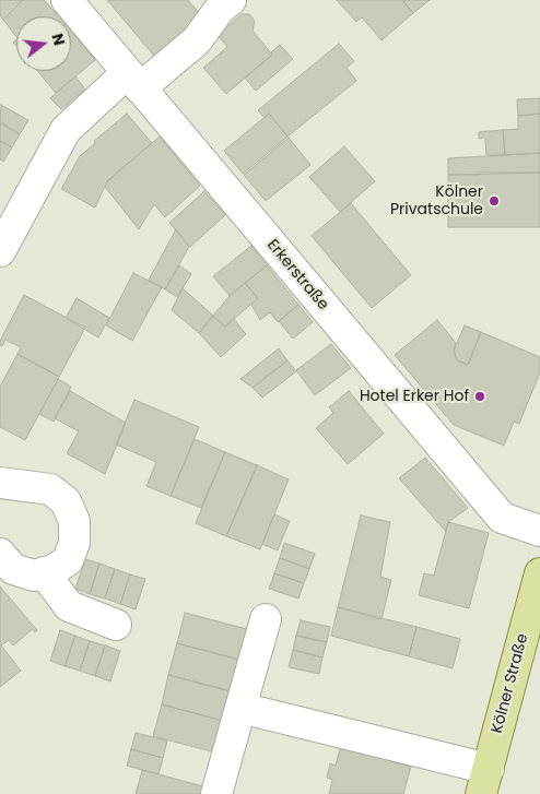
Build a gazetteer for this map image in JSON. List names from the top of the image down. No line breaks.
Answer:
{"streets":{"main road":["Kölner Straße"],"street":["Erkerstraße"]},"places":["Kölner Privatschule","Hotel Erker Hof"],"north":"right"}
